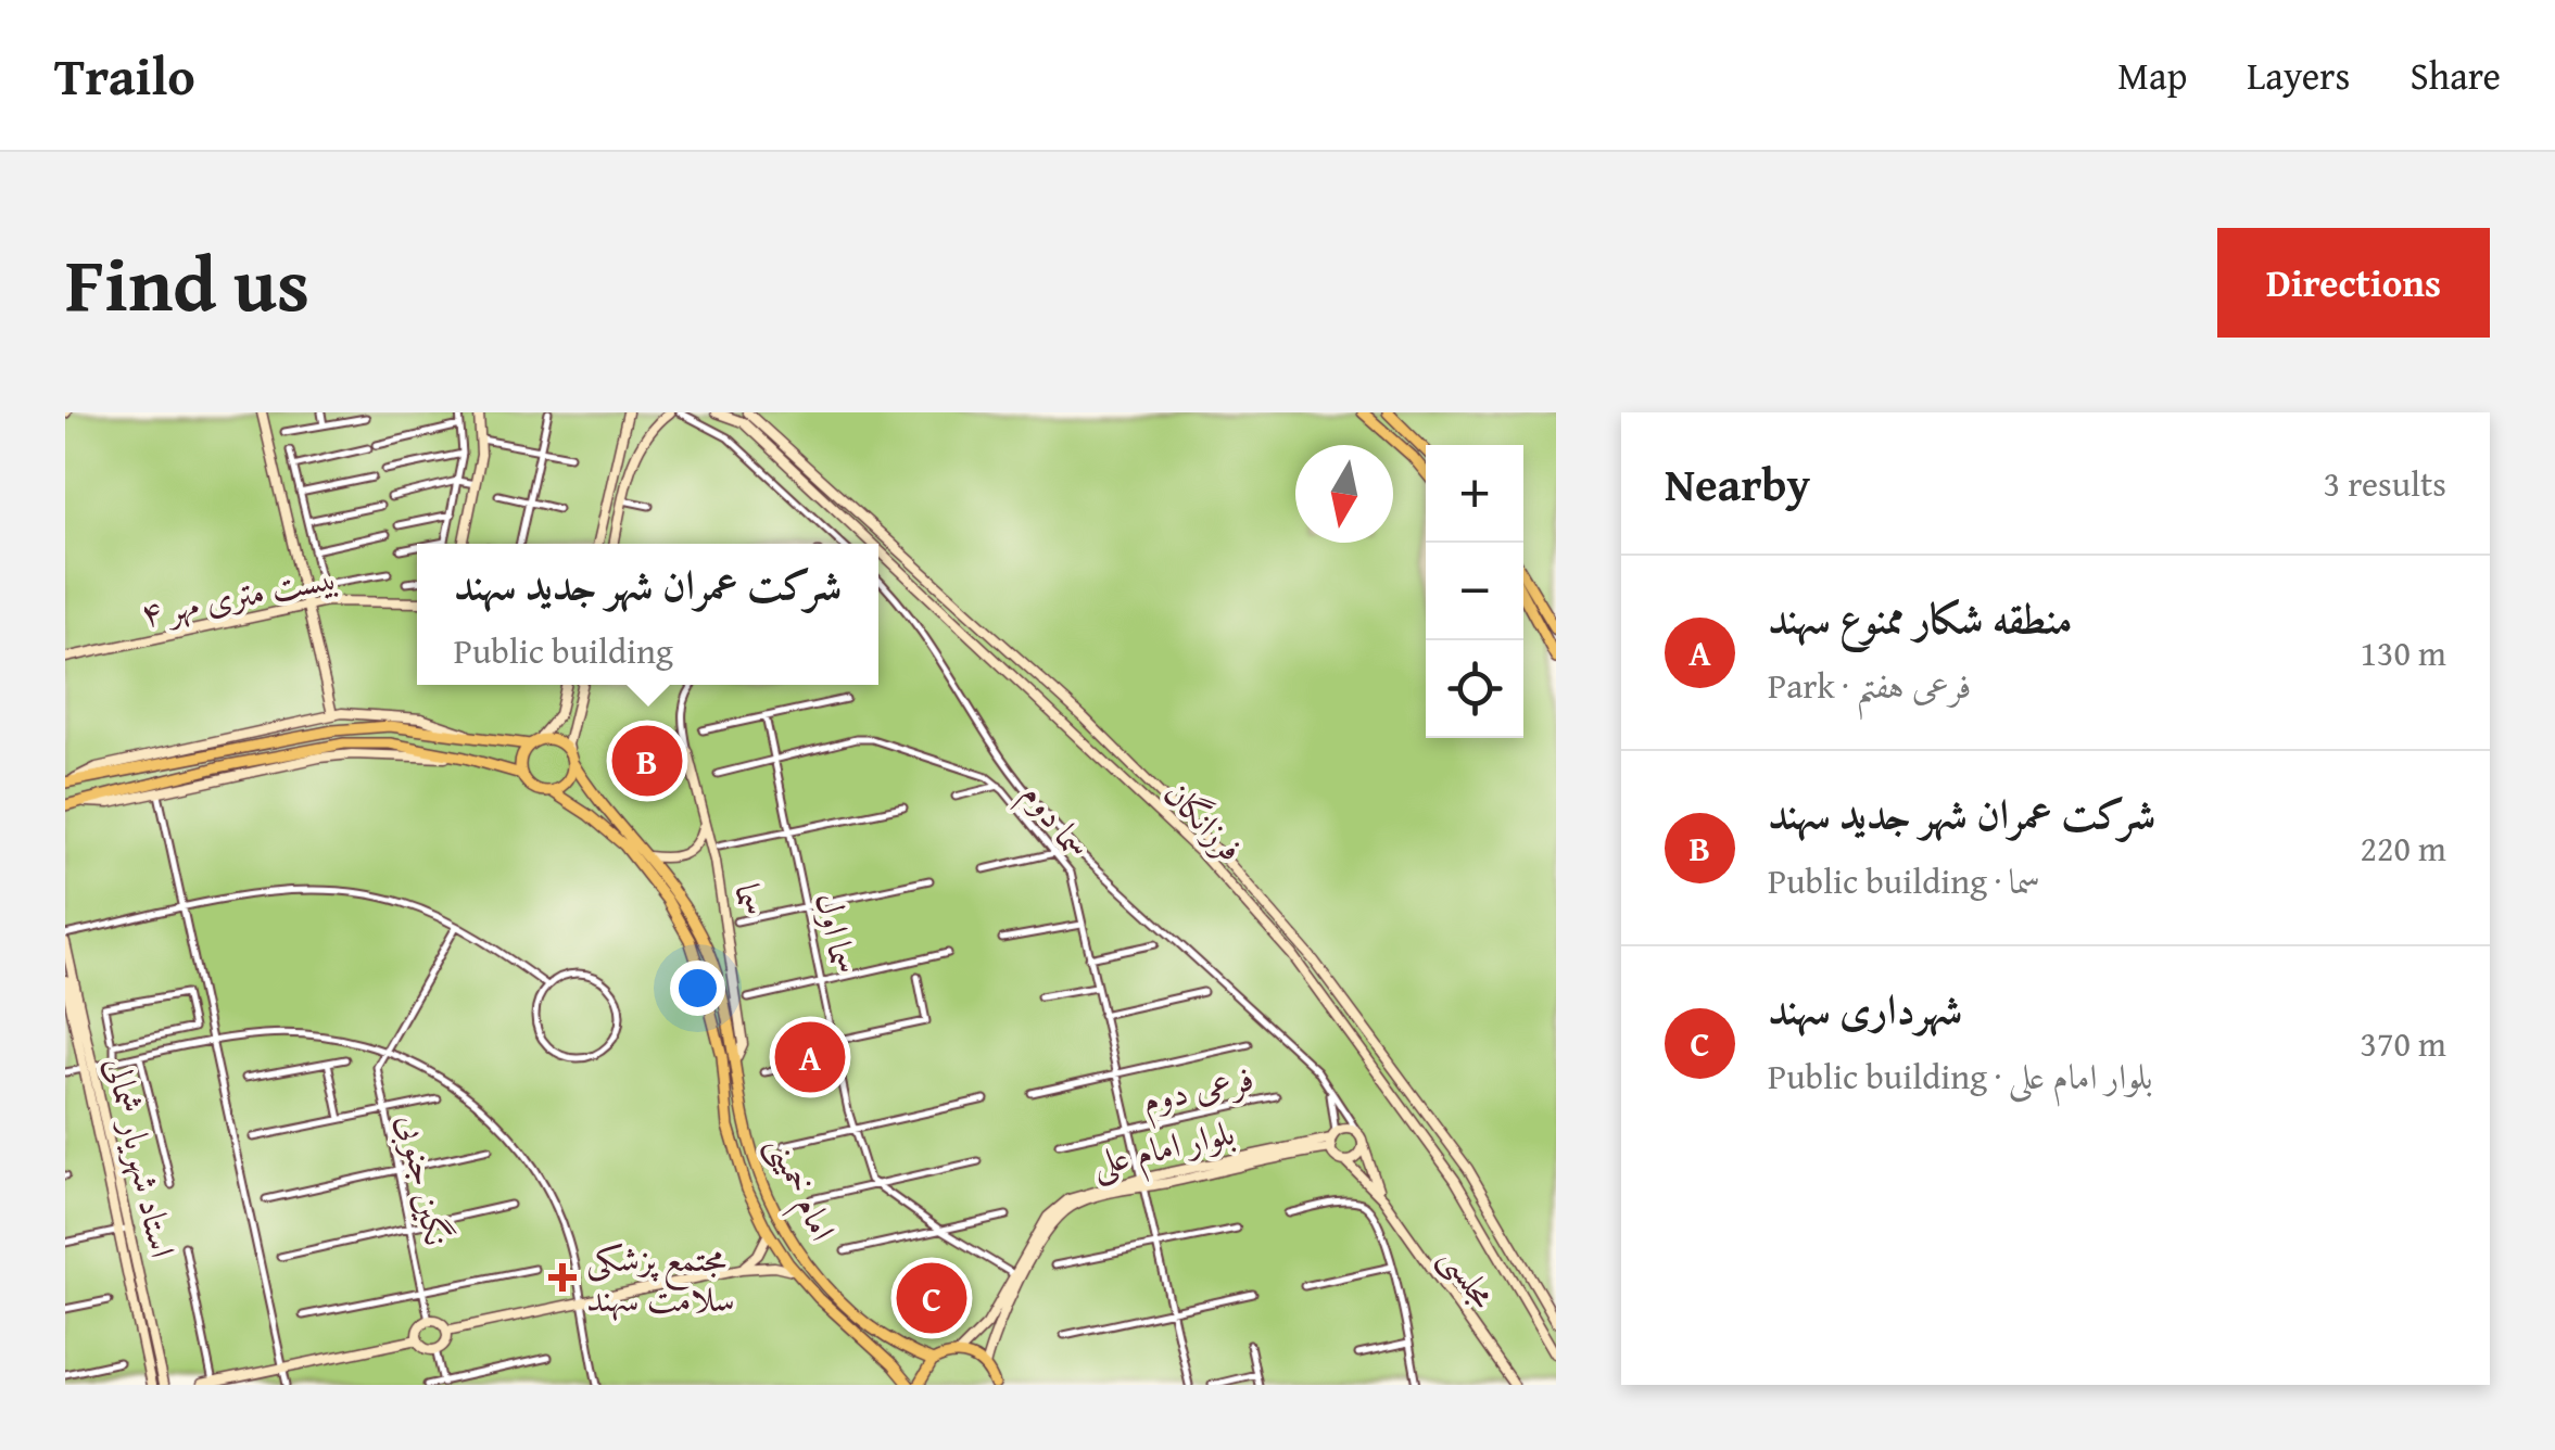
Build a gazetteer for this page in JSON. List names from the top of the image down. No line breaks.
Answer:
{"streets":{"main road":["بیست متری مهر ۴","فرزانگان","سما","بلوار امام علی","استاد شهریار شمالی","امام خمینی","مجلسی"],"street":["سما دوم","سما اول","فرعی دوم","نگین جنوبی"]},"crossings":[["سما دوم","سما اول"],["سما دوم","فرعی دوم"],["سما دوم","بلوار امام علی"],["سما","امام خمینی"],["بلوار امام علی","مجلسی"]],"places":{"health":["مجتمع پزشکی سلامت سهند"]},"north":"bottom","page":{"header":"Trailo","nav":["Map","Layers","Share"],"title":"Find us","buttons":"Directions","heading":["Nearby","3 results"],"map_buttons":["+","−"],"popup":["شرکت عمران شهر جدید سهند","Public building"],"list":[{"mark":"A","name":"منطقه شکار ممنوع سهند","note":"Park · فرعی هفتم","value":"130 m"},{"mark":"B","name":"شرکت عمران شهر جدید سهند","note":"Public building · سما","value":"220 m"},{"mark":"C","name":"شهرداری سهند","note":"Public building · بلوار امام علی","value":"370 m"}],"pins":["B","A","C"]}}
